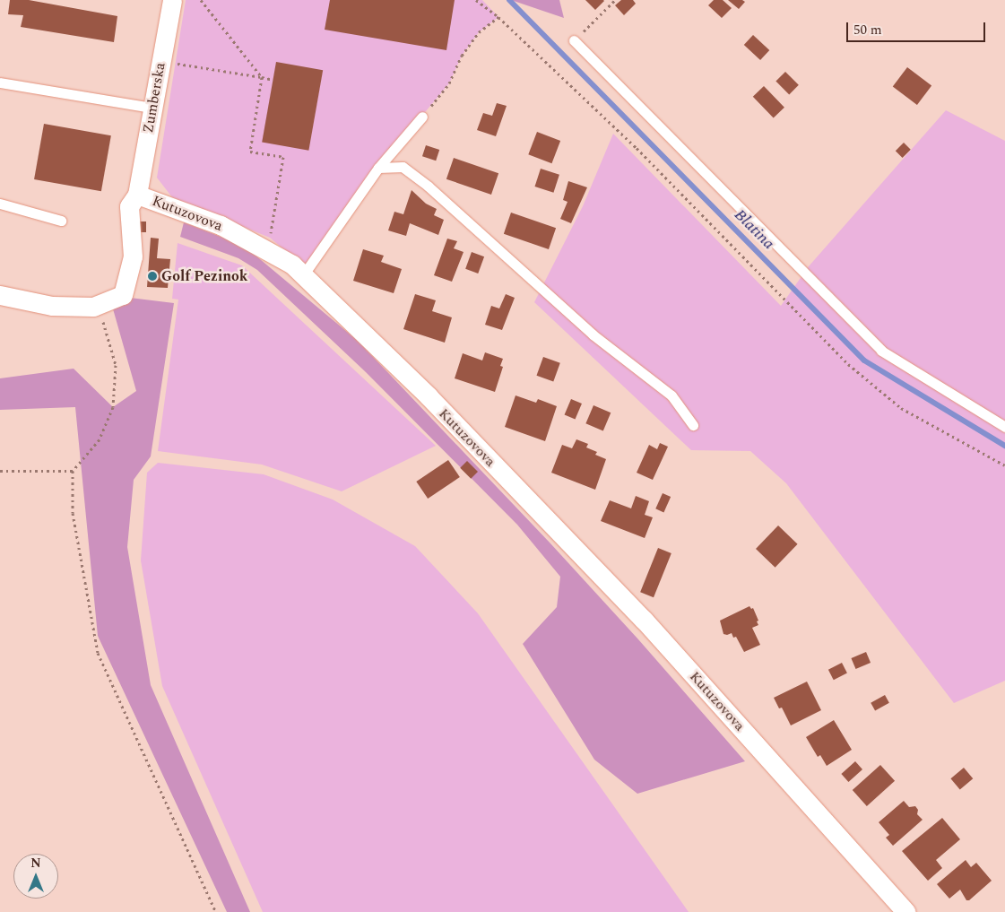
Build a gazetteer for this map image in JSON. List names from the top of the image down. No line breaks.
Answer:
{"streets":{"street":["Zumberska","Kutuzovova"]},"crossings":[["Zumberska","Kutuzovova"]],"water":["Blatina"],"places":["Golf Pezinok"],"scale_bar":"50 m","north":"top"}
